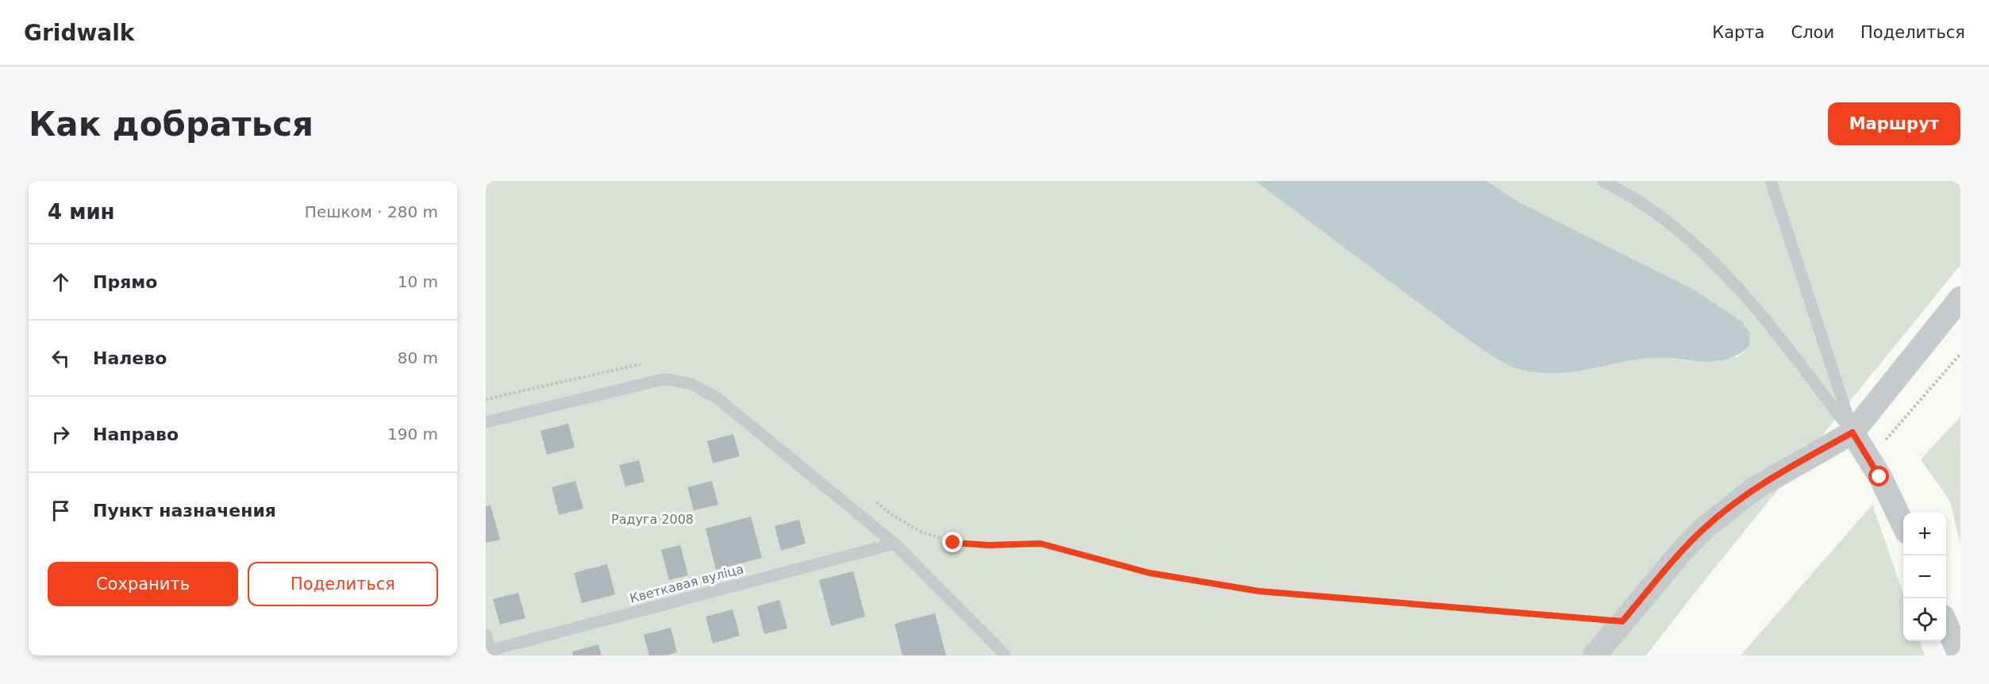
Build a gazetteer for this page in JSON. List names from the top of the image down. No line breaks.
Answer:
{"streets":{"lane":["Кветкавая вуліца"]},"parks":["Радуга 2008"],"page":{"header":"Gridwalk","nav":["Карта","Слои","Поделиться"],"buttons":["Маршрут",["Сохранить","Поделиться"]],"title":"Как добраться","heading":["4 мин","Пешком · 280 m"],"list":[["Прямо","10 m"],["Налево","80 m"],["Направо","190 m"],"Пункт назначения"],"map_buttons":["+","−"]}}
